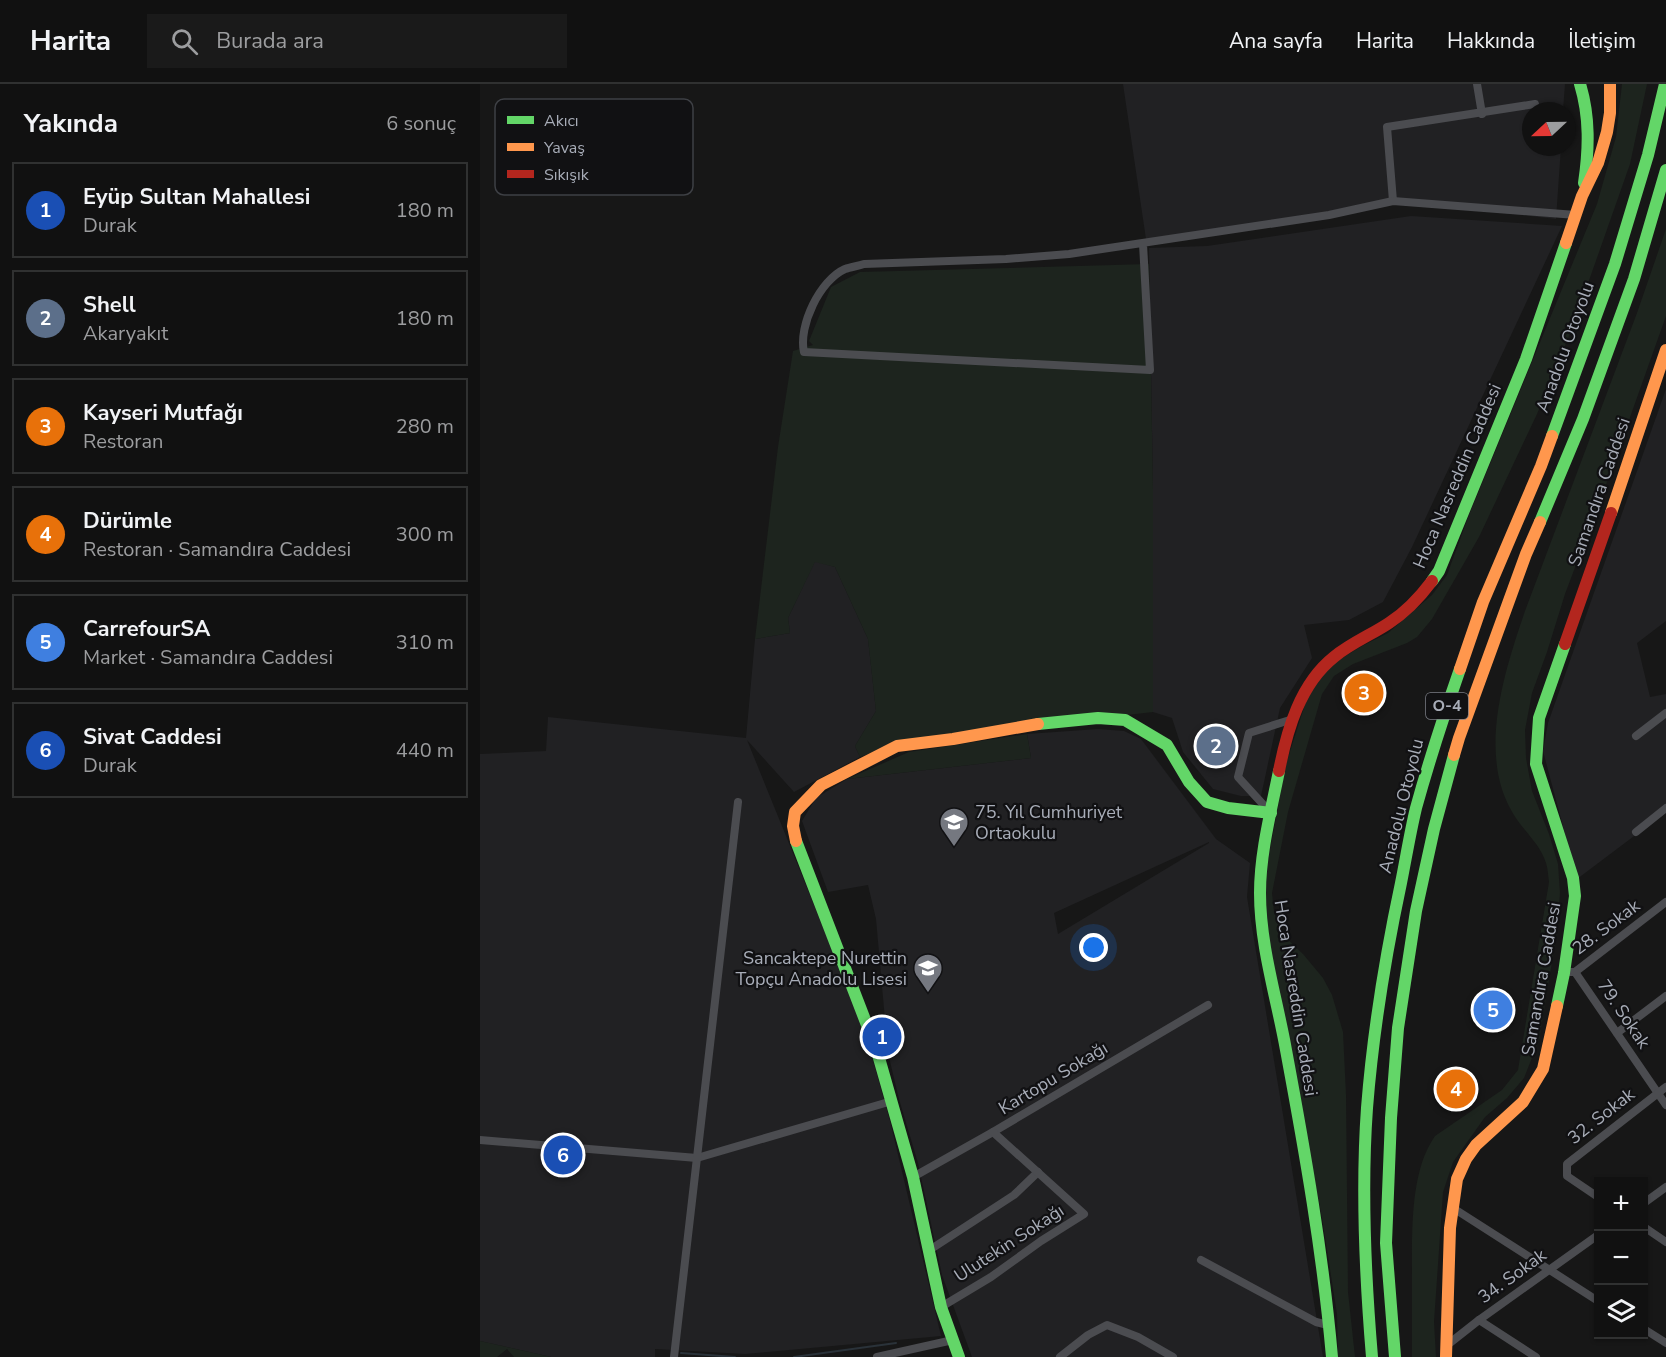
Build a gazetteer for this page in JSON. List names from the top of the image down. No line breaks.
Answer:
{"streets":{"main road":["Anadolu Otoyolu","Hoca Nasreddin Caddesi","Samandıra Caddesi","O-4"],"street":["28. Sokak","79. Sokak","Kartopu Sokağı","32. Sokak","Ulutekin Sokağı","34. Sokak"]},"crossings":[["Samandıra Caddesi","28. Sokak"],["Samandıra Caddesi","79. Sokak"],["Samandıra Caddesi","34. Sokak"],["28. Sokak","79. Sokak"],["79. Sokak","32. Sokak"],["Kartopu Sokağı","Ulutekin Sokağı"]],"places":{"school or university":["75. Yıl Cumhuriyet Ortaokulu","Sancaktepe Nurettin Topçu Anadolu Lisesi"]},"legend":["Akıcı","Yavaş","Sıkışık"],"north":"left","page":{"header":"Harita","search":"Burada ara","nav":["Ana sayfa","Harita","Hakkında","İletişim"],"heading":["Yakında","6 sonuç"],"list":[{"mark":"1","name":"Eyüp Sultan Mahallesi","note":"Durak","value":"180 m"},{"mark":"2","name":"Shell","note":"Akaryakıt","value":"180 m"},{"mark":"3","name":"Kayseri Mutfağı","note":"Restoran","value":"280 m"},{"mark":"4","name":"Dürümle","note":"Restoran · Samandıra Caddesi","value":"300 m"},{"mark":"5","name":"CarrefourSA","note":"Market · Samandıra Caddesi","value":"310 m"},{"mark":"6","name":"Sivat Caddesi","note":"Durak","value":"440 m"}],"pins":["3","2","5","1","4","6"],"map_buttons":["+","−"]}}
